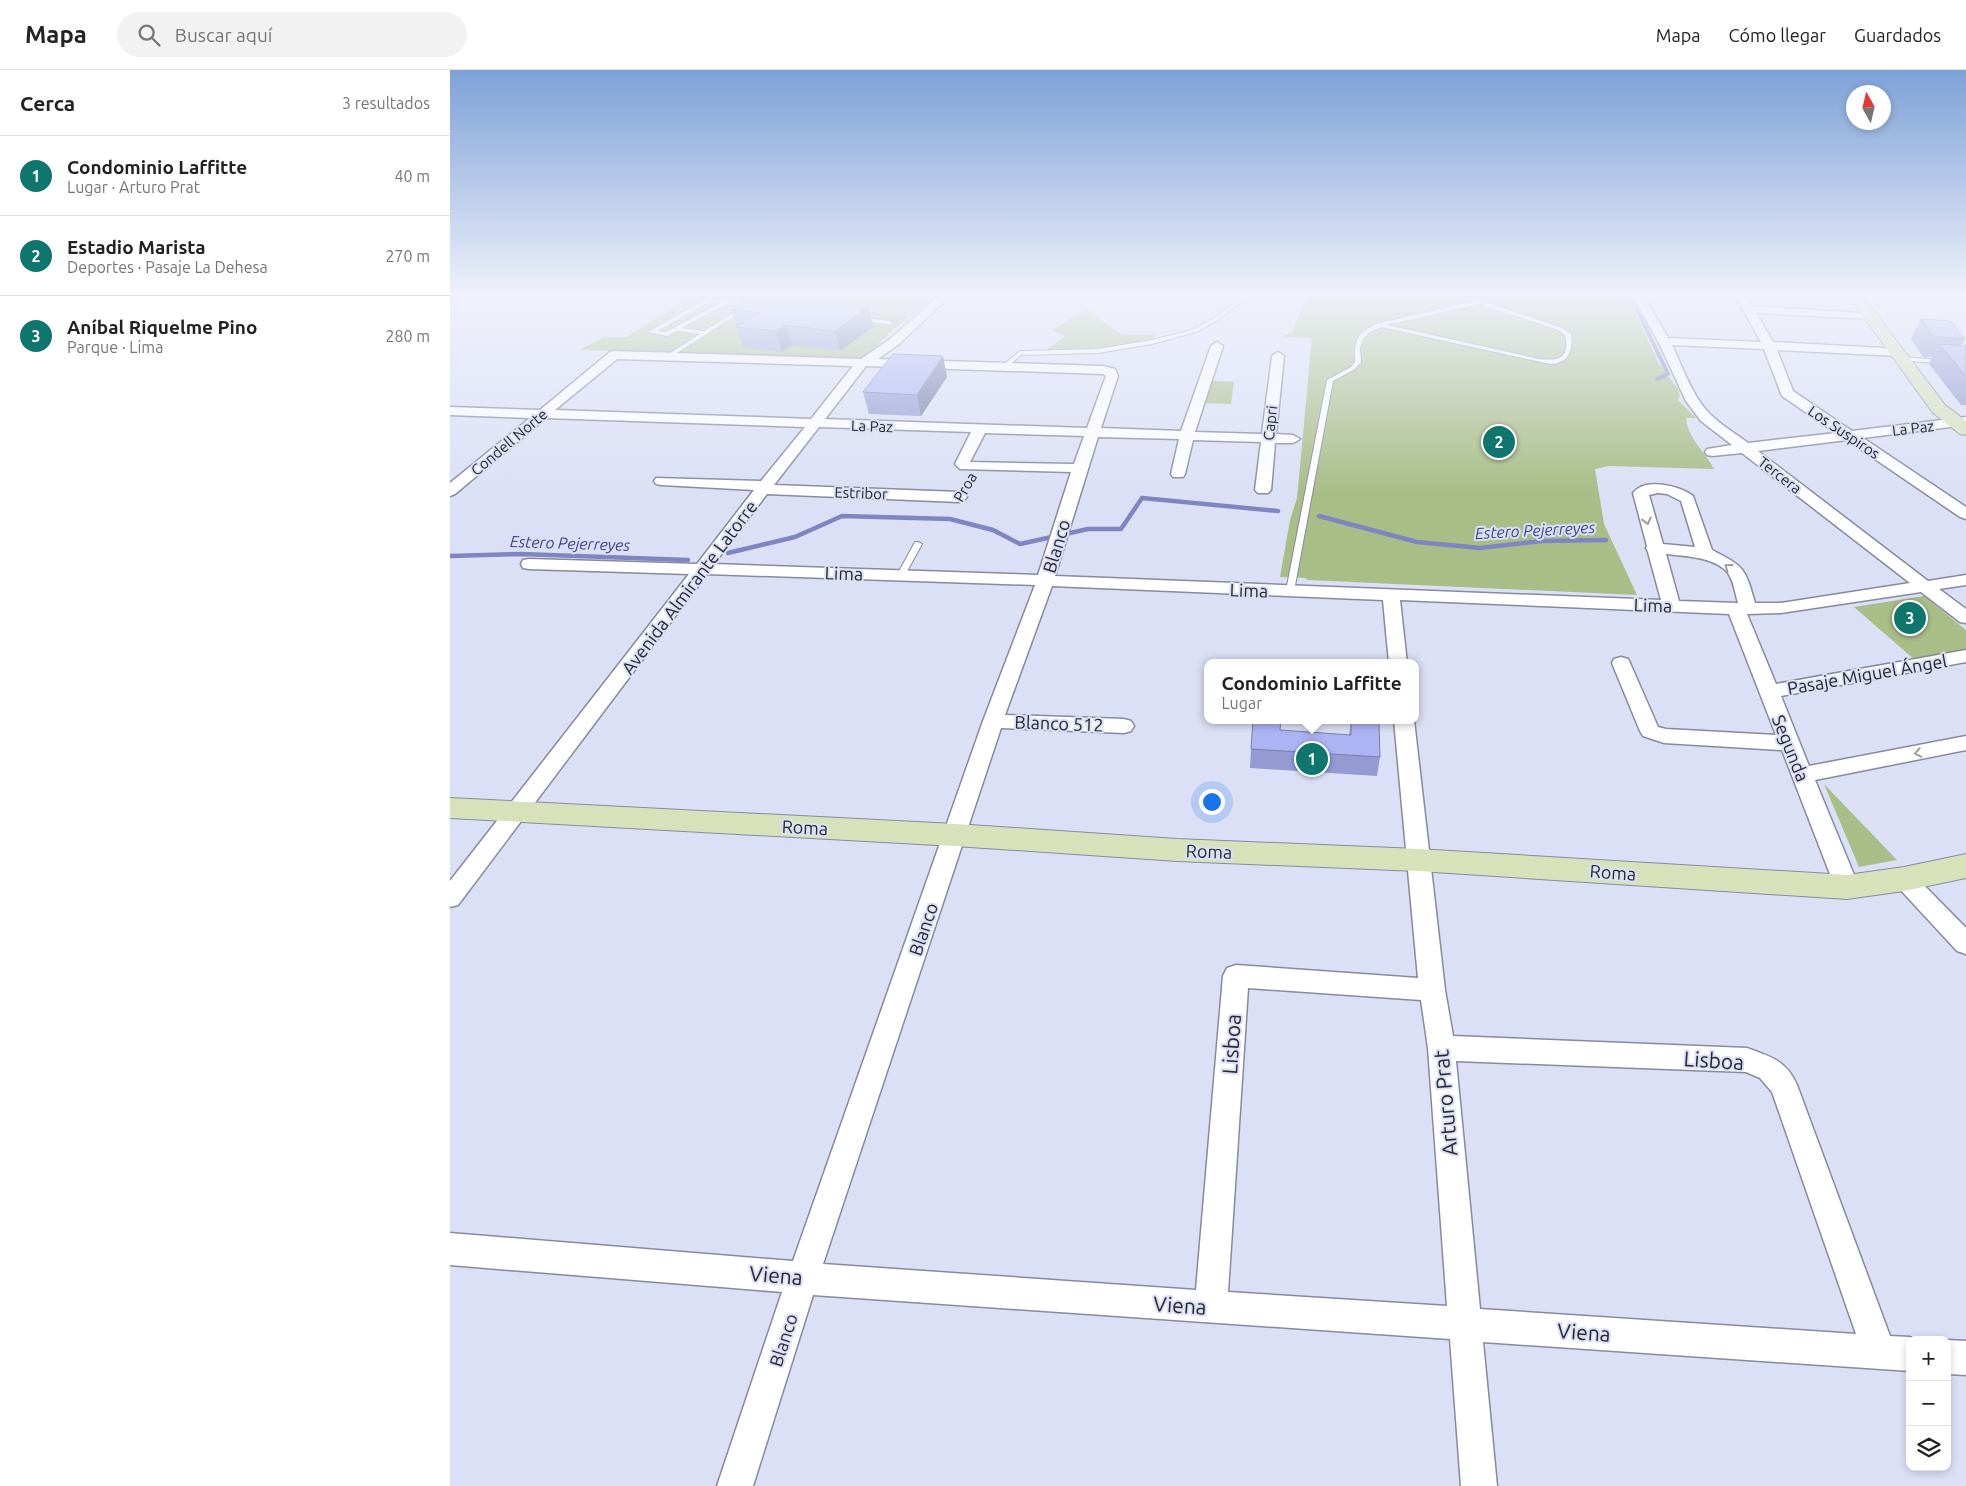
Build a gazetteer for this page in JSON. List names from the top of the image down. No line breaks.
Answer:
{"streets":{"street":["Capri","La Paz","Los Suspiros","Condell Norte","Tercera","Proa","Estribor","Blanco","Lima","Avenida Almirante Latorre","Pasaje Miguel Ángel","Blanco 512","Segunda","Roma","Lisboa","Arturo Prat","Viena"]},"crossings":[["Capri","La Paz"],["La Paz","Los Suspiros"],["La Paz","Condell Norte"],["La Paz","Tercera"],["La Paz","Proa"],["La Paz","Blanco"],["La Paz","Avenida Almirante Latorre"],["Tercera","Lima"],["Proa","Estribor"],["Estribor","Avenida Almirante Latorre"],["Blanco","Lima"],["Blanco","Blanco 512"],["Blanco","Roma"],["Blanco","Viena"],["Lima","Avenida Almirante Latorre"],["Lima","Segunda"],["Avenida Almirante Latorre","Roma"],["Pasaje Miguel Ángel","Segunda"],["Segunda","Roma"],["Roma","Arturo Prat"],["Lisboa","Arturo Prat"],["Lisboa","Viena"],["Arturo Prat","Viena"]],"water":["Estero Pejerreyes"],"north":"top","page":{"header":"Mapa","search":"Buscar aquí","nav":["Mapa","Cómo llegar","Guardados"],"heading":["Cerca","3 resultados"],"list":[{"mark":"1","name":"Condominio Laffitte","note":"Lugar · Arturo Prat","value":"40 m"},{"mark":"2","name":"Estadio Marista","note":"Deportes · Pasaje La Dehesa","value":"270 m"},{"mark":"3","name":"Aníbal Riquelme Pino","note":"Parque · Lima","value":"280 m"}],"pins":["2","3","1"],"popup":["Condominio Laffitte","Lugar"],"map_buttons":["+","−"]}}
